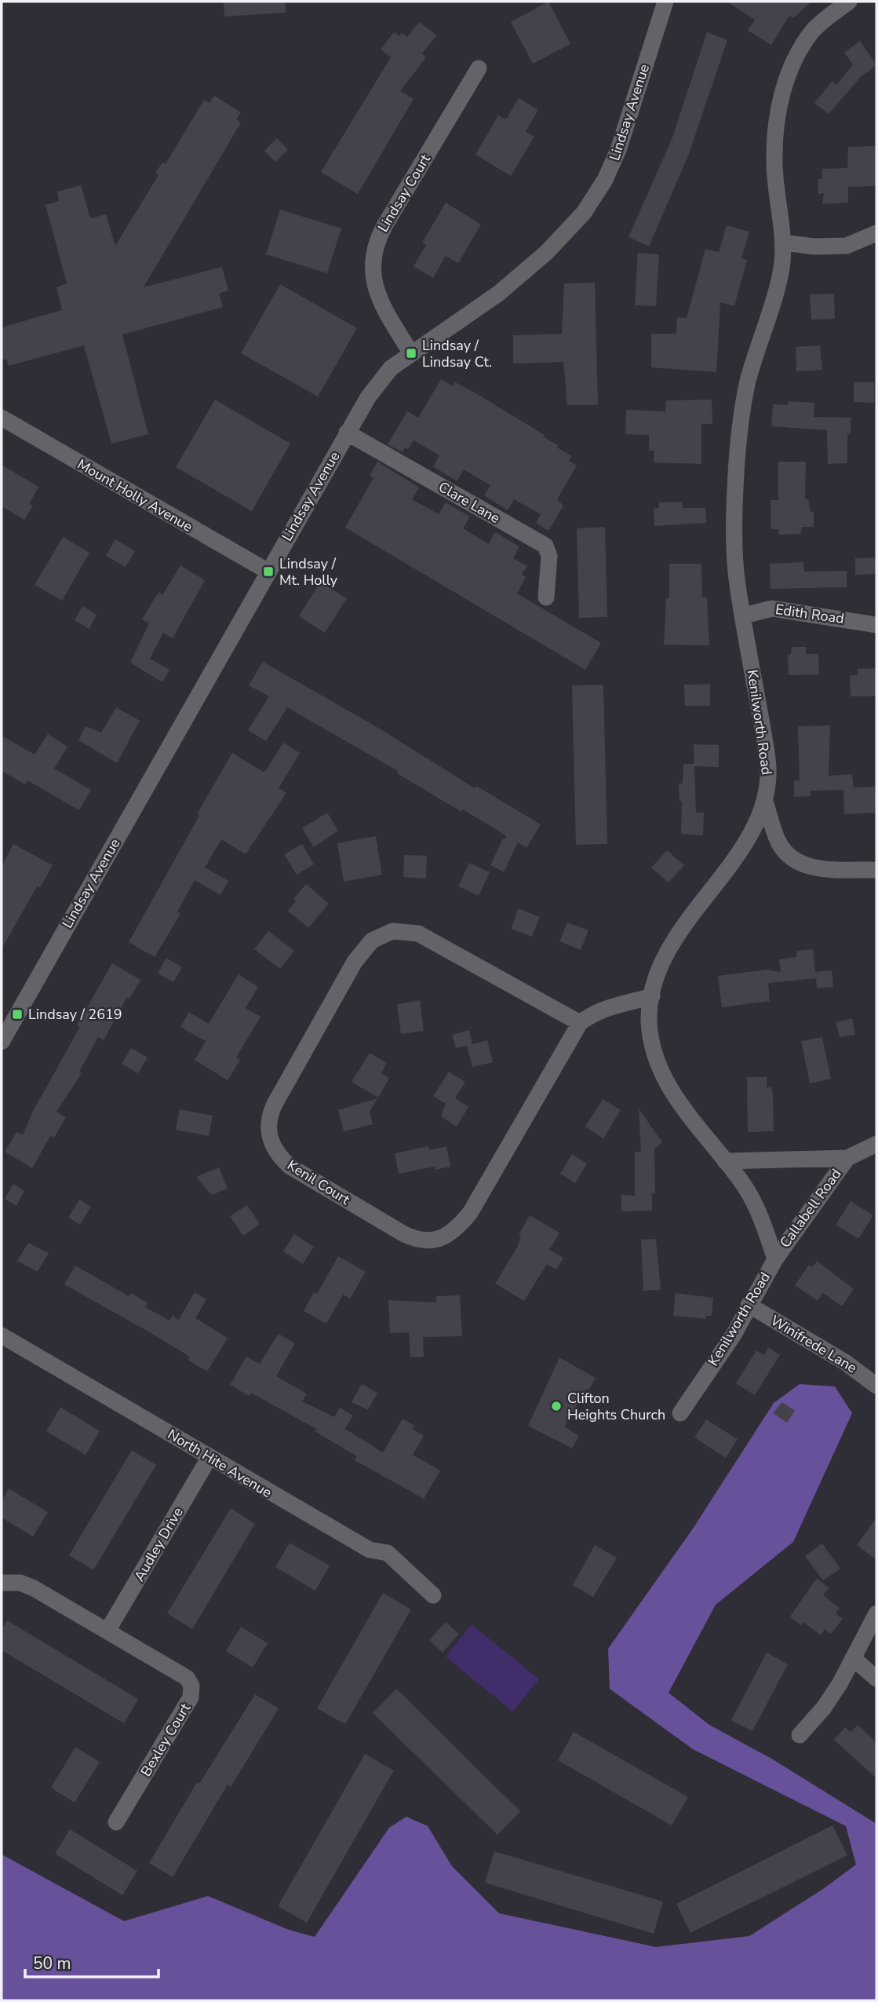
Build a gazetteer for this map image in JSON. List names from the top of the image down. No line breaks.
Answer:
{"streets":{"street":["Lindsay Avenue","Lindsay Court","Mount Holly Avenue","Clare Lane","Edith Road","Kenilworth Road","Kenil Court","Callabell Road","Winifrede Lane","North Hite Avenue","Audley Drive","Bexley Court"]},"crossings":[["Lindsay Avenue","Lindsay Court"],["Lindsay Avenue","Mount Holly Avenue"],["Lindsay Avenue","Clare Lane"],["Edith Road","Kenilworth Road"],["Kenilworth Road","Kenil Court"],["Kenilworth Road","Callabell Road"],["Kenilworth Road","Winifrede Lane"],["North Hite Avenue","Audley Drive"],["Audley Drive","Bexley Court"]],"places":{"transit":["Lindsay / Lindsay Ct.","Lindsay / Mt. Holly","Lindsay / 2619"],"other":["Clifton Heights Church"]},"scale_bar":"50 m"}
